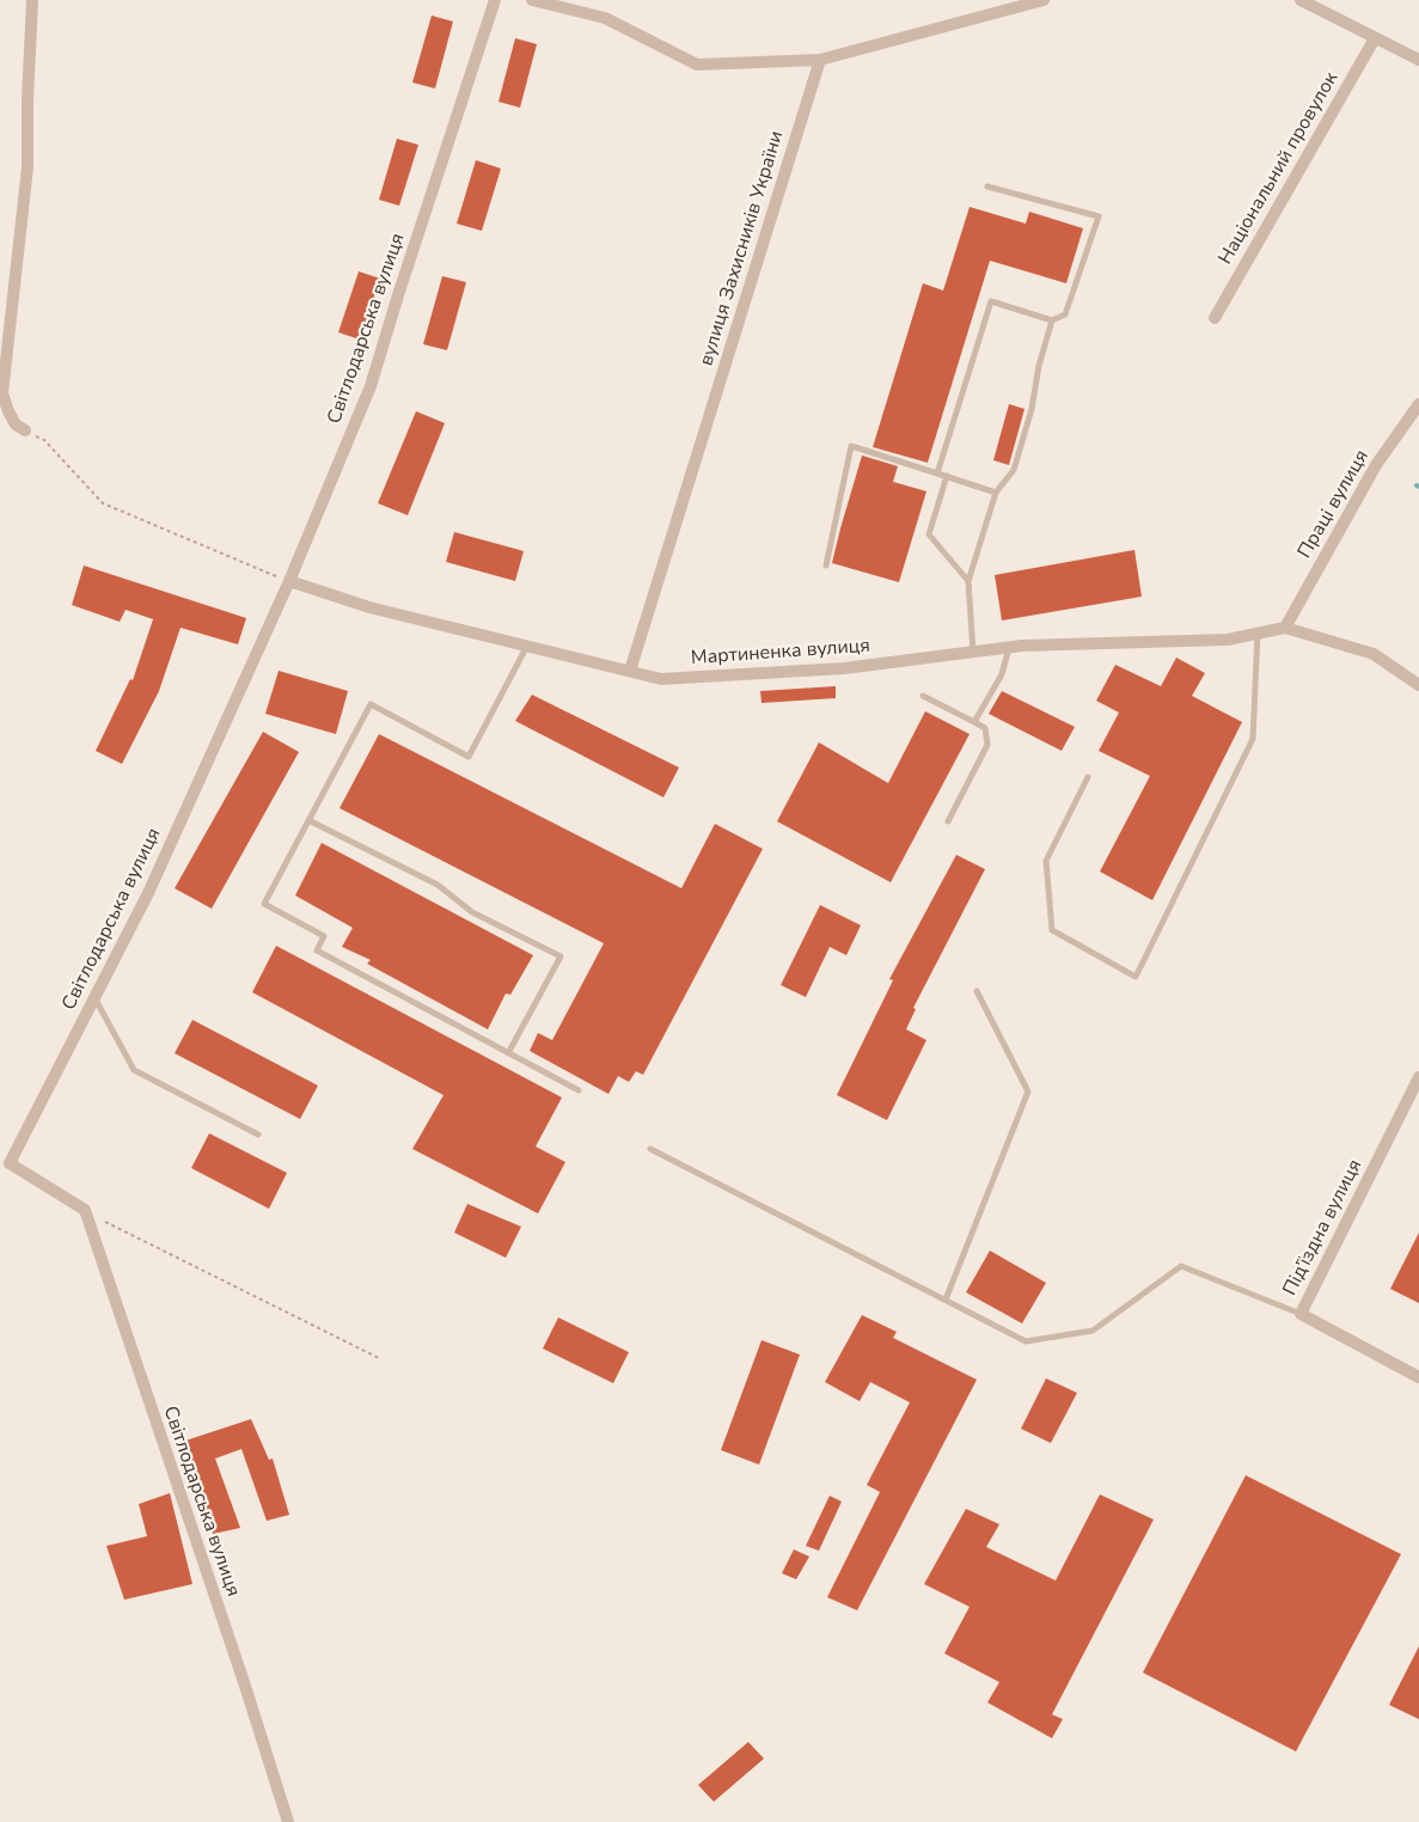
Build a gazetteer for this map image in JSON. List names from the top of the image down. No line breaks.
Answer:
{"streets":{"street":["Національний провулок","вулиця Захисників України","Світлодарська вулиця","Праці вулиця","Мартиненка вулиця","Під’їздна вулиця"]},"crossings":[["вулиця Захисників України","Мартиненка вулиця"],["Світлодарська вулиця","Мартиненка вулиця"],["Праці вулиця","Мартиненка вулиця"]]}
